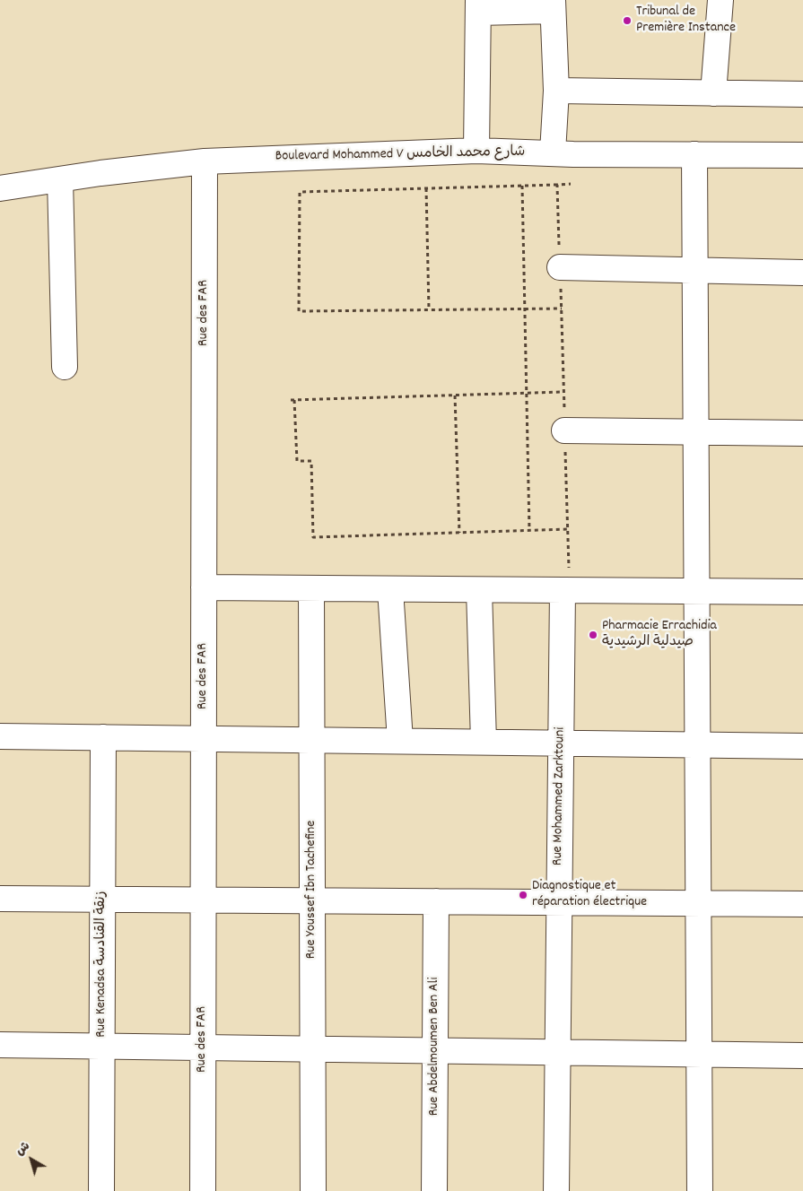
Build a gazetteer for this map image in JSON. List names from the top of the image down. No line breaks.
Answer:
{"streets":{"street":["Boulevard Mohammed V شارع محمد الخامس","Rue des FAR","Rue Mohammed Zarktouni","Rue Youssef Ibn Tachefine","Rue Kenadsa زنقة القنادسة","Rue Abdelmoumen Ben Ali"]},"crossings":[["Boulevard Mohammed V شارع محمد الخامس","Rue des FAR"]],"places":["Tribunal de Première Instance","Pharmacie Errachidia صيدلية الرشيدية","Diagnostique et réparation électrique"],"north":"top left"}
